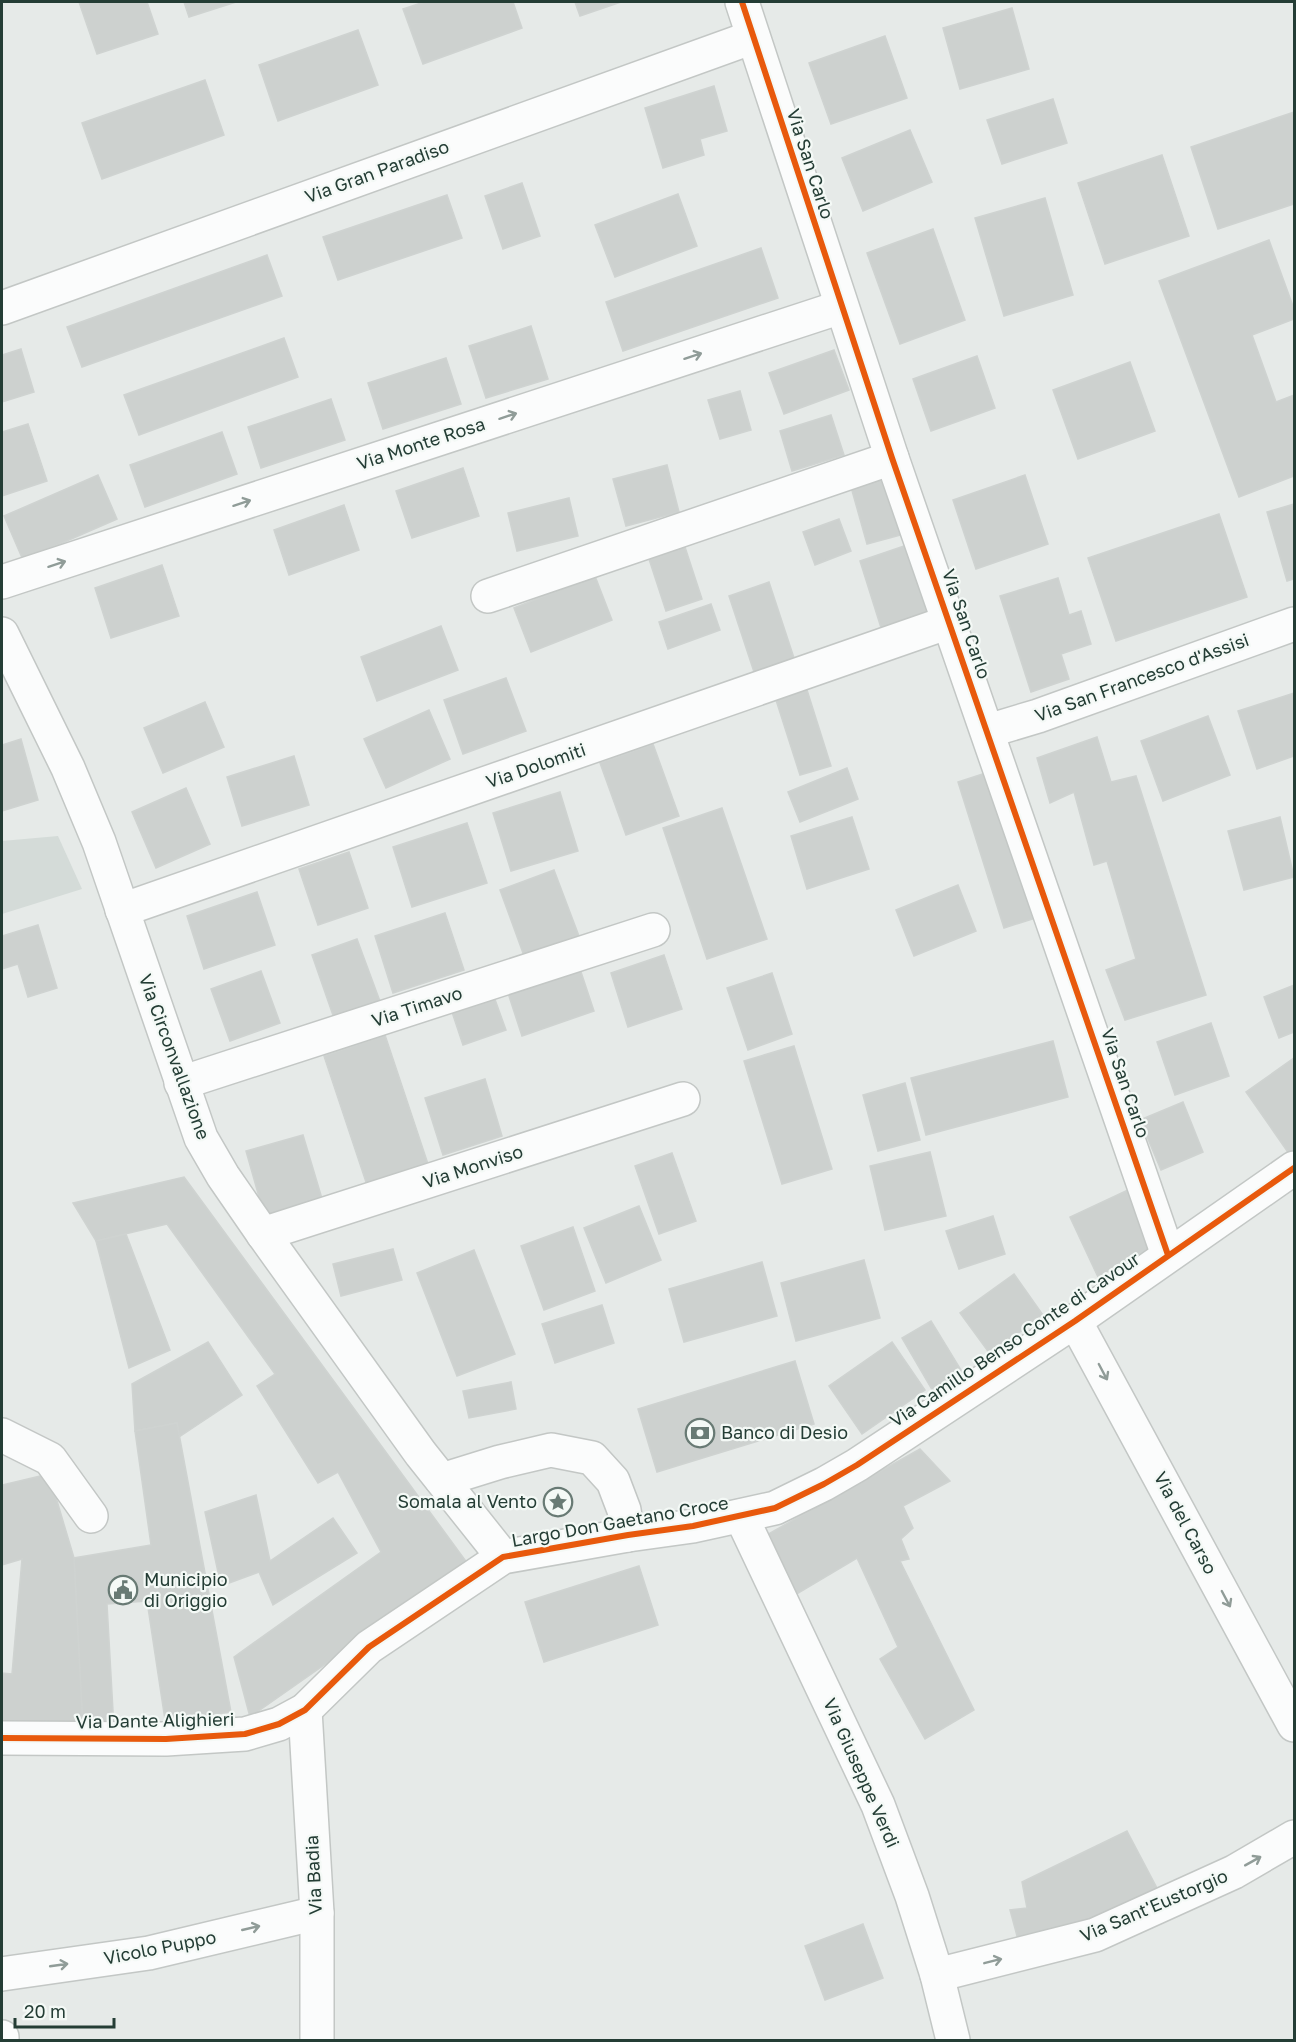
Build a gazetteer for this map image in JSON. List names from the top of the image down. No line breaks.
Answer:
{"streets":{"street":["Via San Carlo","Via Gran Paradiso","Via Monte Rosa","Via San Francesco d'Assisi","Via Dolomiti","Via Timavo","Via Circonvallazione","Via Monviso","Via Camillo Benso Conte di Cavour","Largo Don Gaetano Croce","Via del Carso","Via Dante Alighieri","Via Giuseppe Verdi","Via Badia","Via Sant'Eustorgio","Vicolo Puppo"]},"crossings":[["Via San Carlo","Via Gran Paradiso"],["Via San Carlo","Via Monte Rosa"],["Via San Carlo","Via San Francesco d'Assisi"],["Via San Carlo","Via Dolomiti"],["Via San Carlo","Via Camillo Benso Conte di Cavour"],["Via Dolomiti","Via Circonvallazione"],["Via Timavo","Via Circonvallazione"],["Via Circonvallazione","Via Monviso"],["Via Circonvallazione","Largo Don Gaetano Croce"],["Via Circonvallazione","Via Dante Alighieri"],["Via Camillo Benso Conte di Cavour","Largo Don Gaetano Croce"],["Via Camillo Benso Conte di Cavour","Via del Carso"],["Via Camillo Benso Conte di Cavour","Via Giuseppe Verdi"],["Largo Don Gaetano Croce","Via Dante Alighieri"],["Largo Don Gaetano Croce","Via Giuseppe Verdi"],["Via Dante Alighieri","Via Badia"],["Via Giuseppe Verdi","Via Sant'Eustorgio"],["Via Badia","Vicolo Puppo"]],"one_way":["Via del Carso","Via Sant'Eustorgio","Vicolo Puppo"],"places":{"bank":["Banco di Desio"],"place":["Somala al Vento"],"public building":["Municipio di Origgio"]},"scale_bar":"20 m"}
